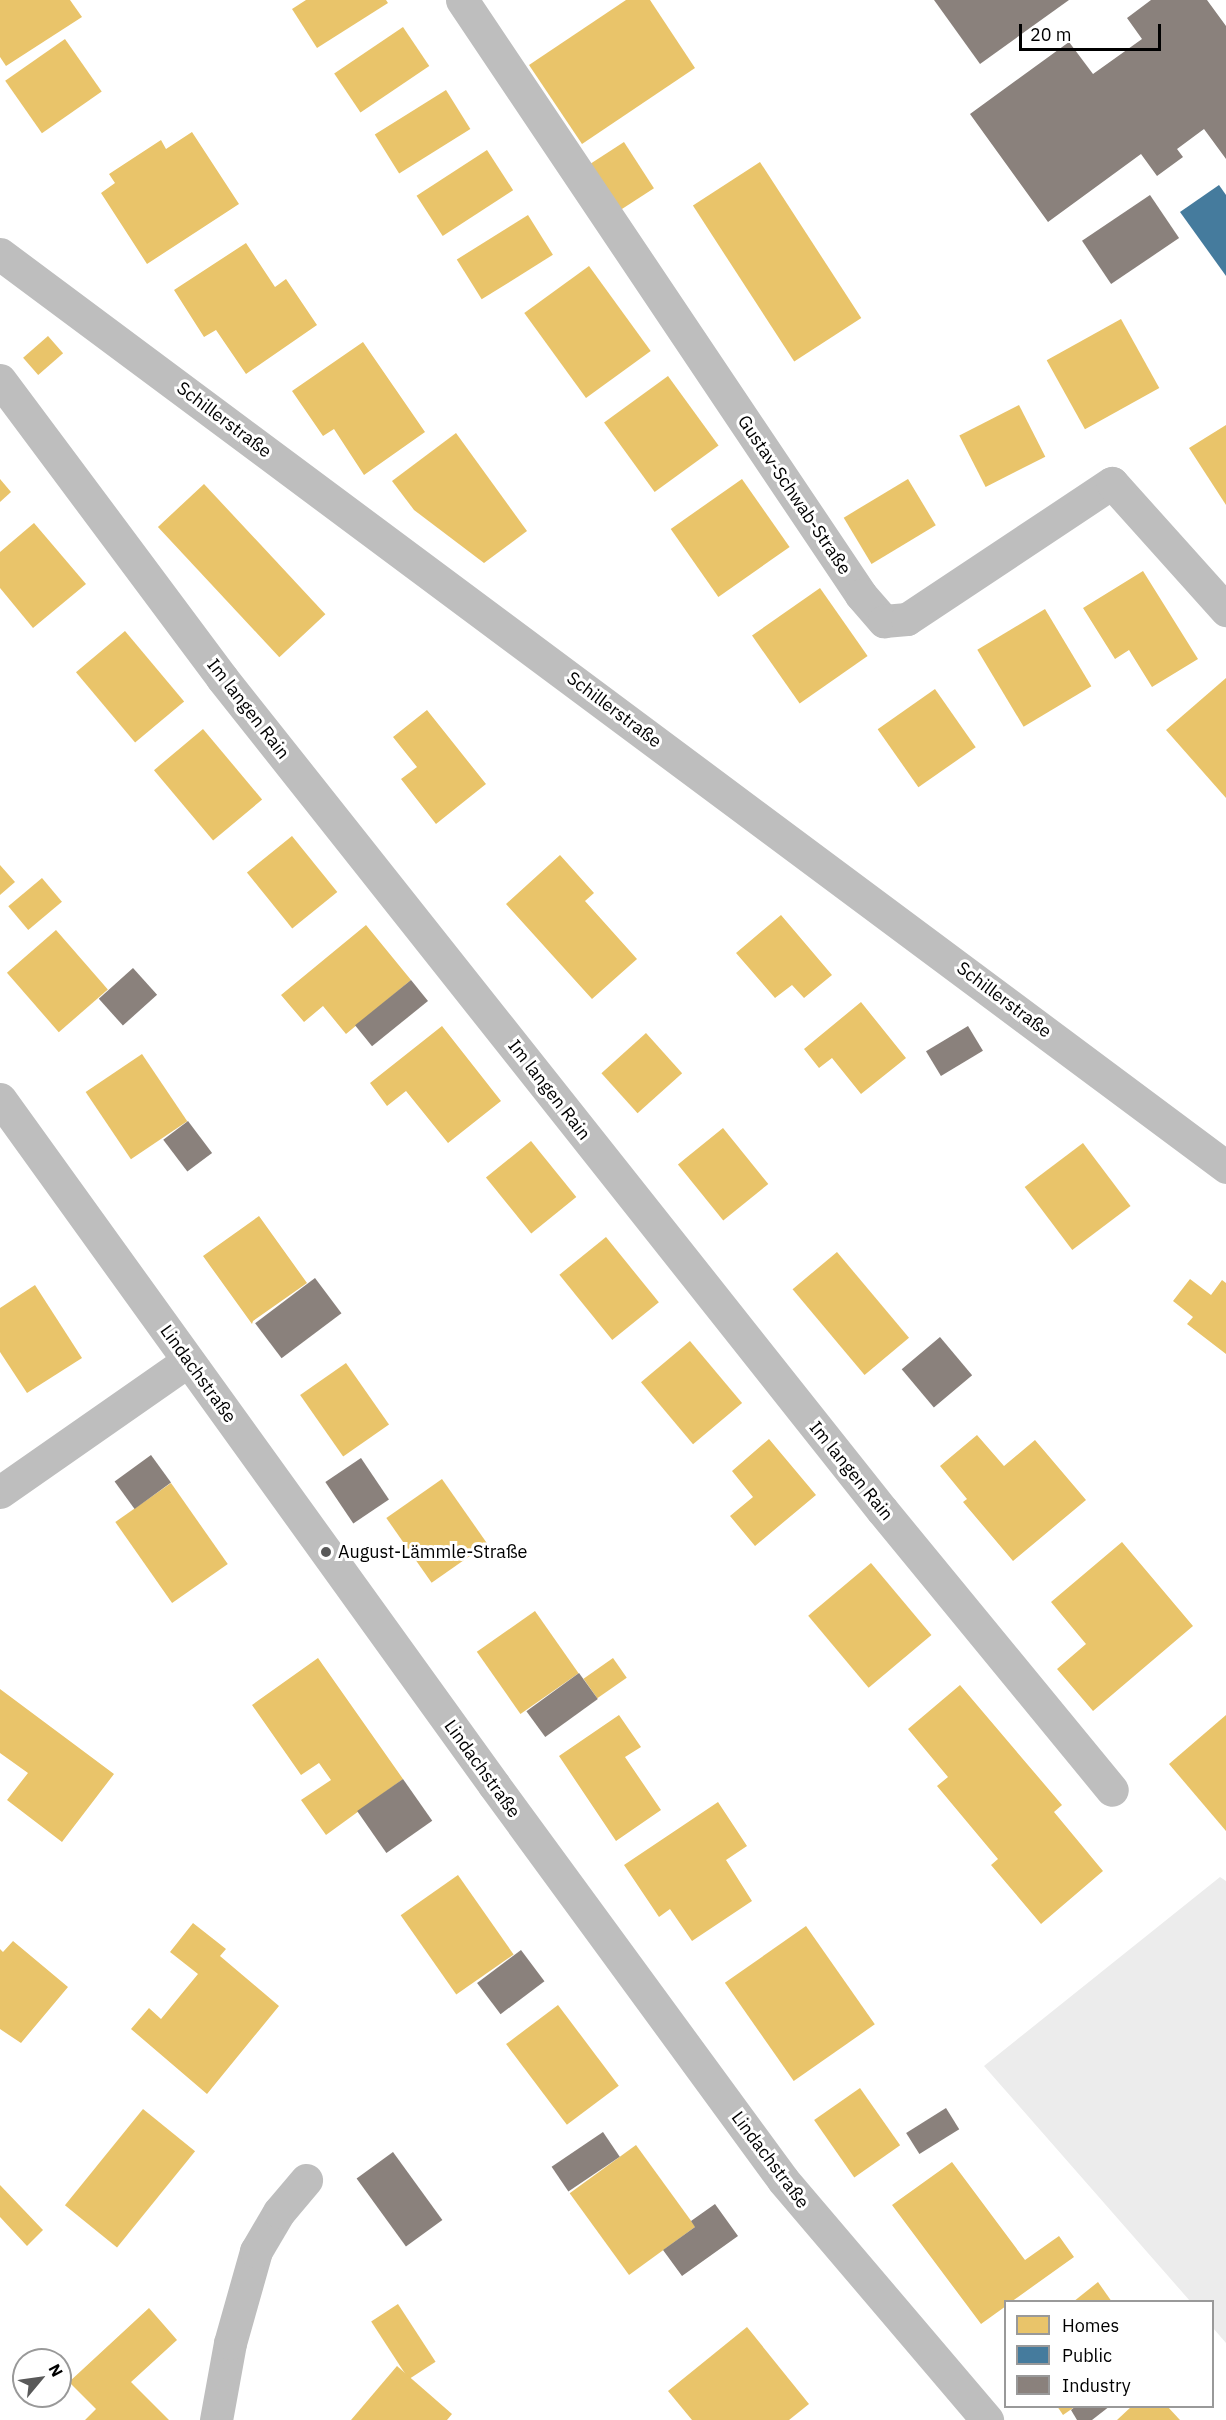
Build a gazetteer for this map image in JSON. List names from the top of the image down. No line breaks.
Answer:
{"streets":{"street":["Schillerstraße","Gustav-Schwab-Straße","Im langen Rain","Lindachstraße"]},"places":["August-Lämmle-Straße"],"legend":["Homes","Public","Industry"],"scale_bar":"20 m","north":"top right"}
